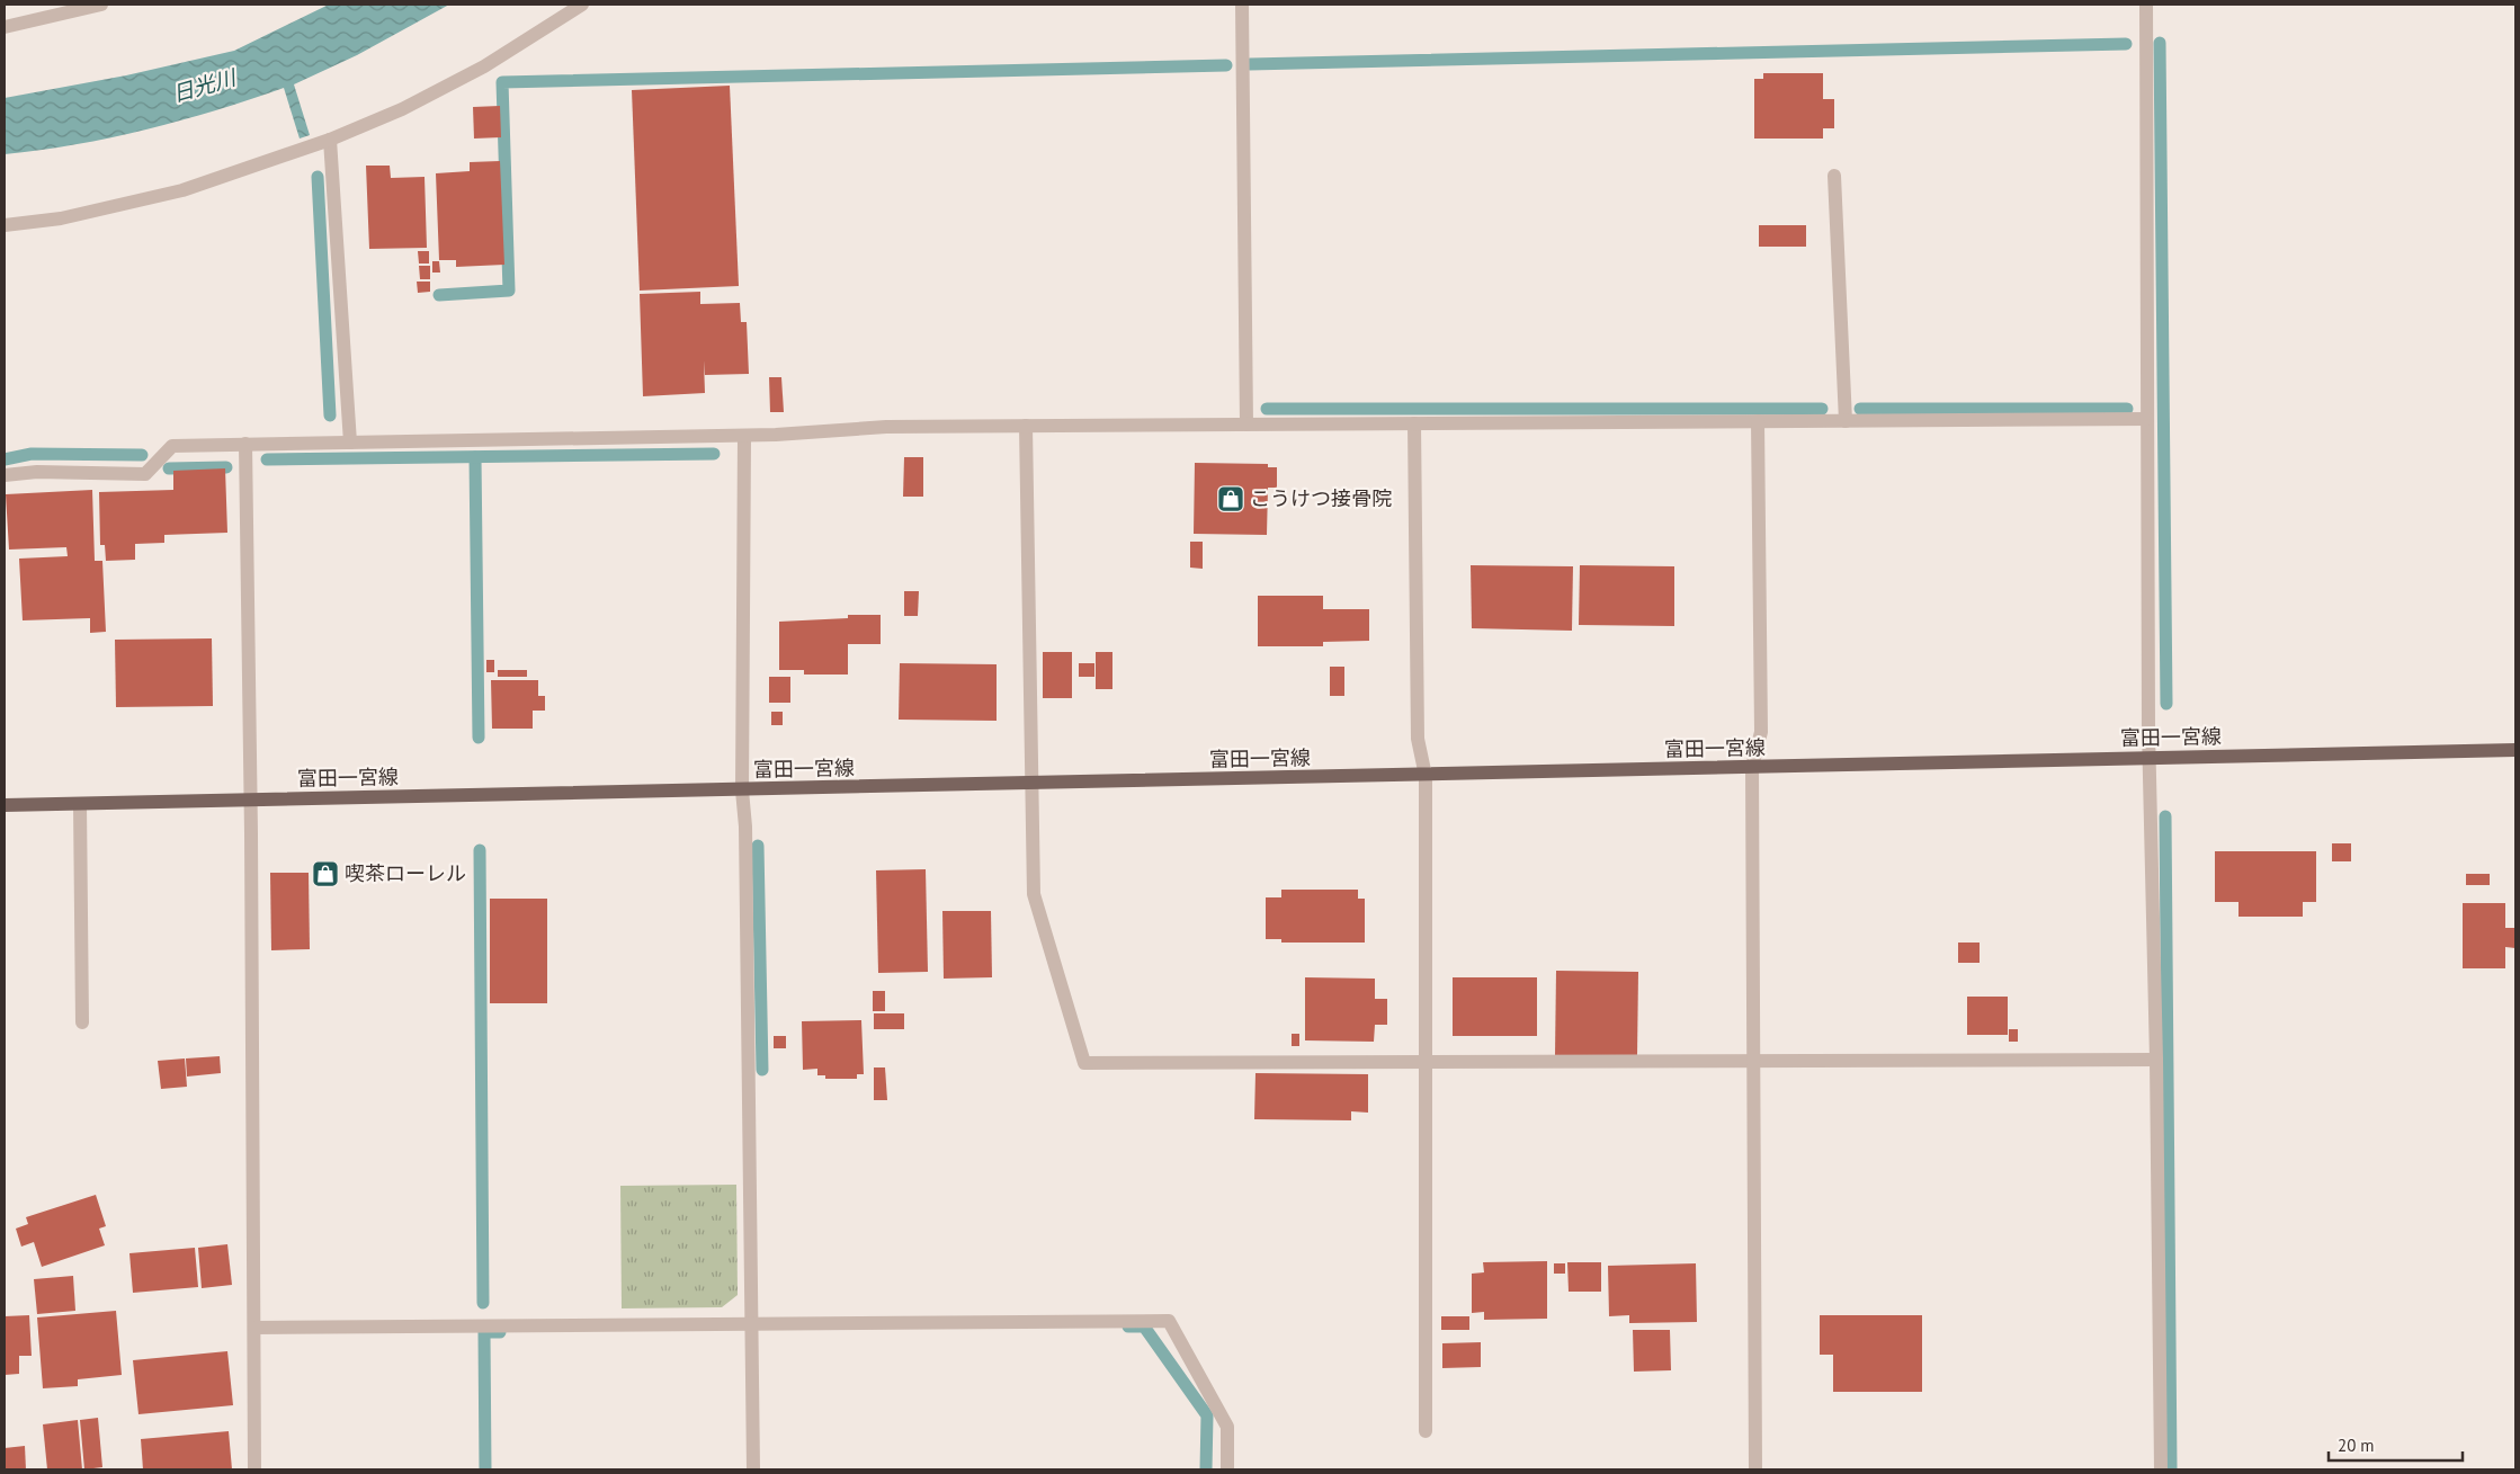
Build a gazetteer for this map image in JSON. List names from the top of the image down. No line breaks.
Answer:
{"streets":{"main road":["富田一宮線"]},"water":["日光川"],"places":{"shop":["こうけつ接骨院","喫茶ローレル"]},"scale_bar":"20 m"}
